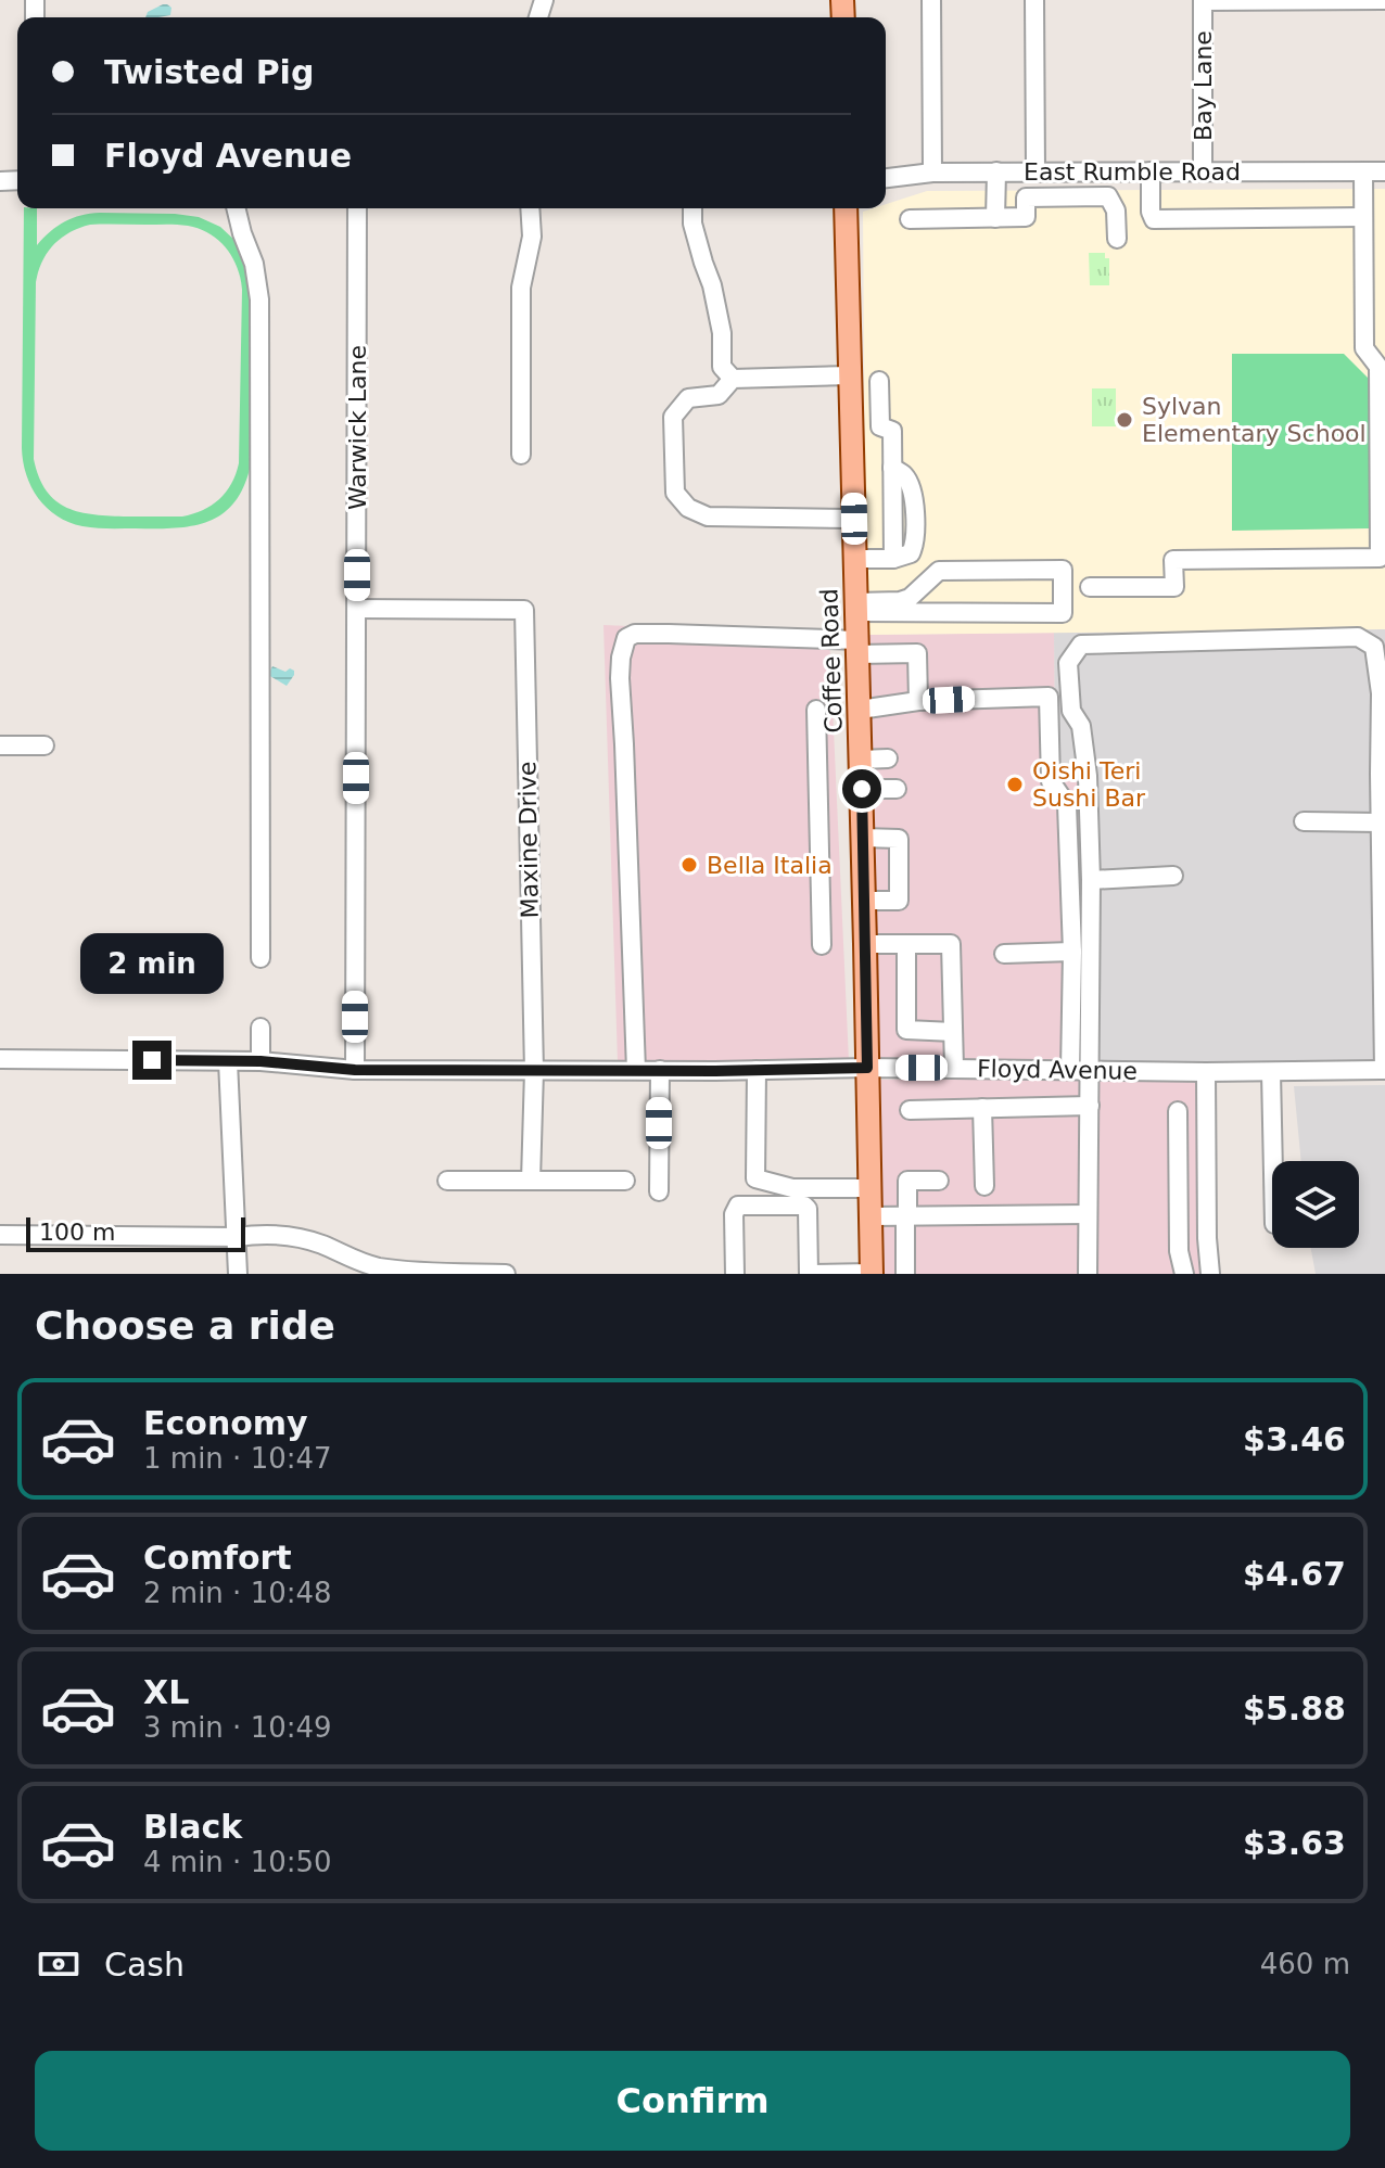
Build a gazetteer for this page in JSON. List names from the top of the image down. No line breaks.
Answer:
{"streets":{"main road":["Coffee Road"],"street":["Bay Lane","East Rumble Road","Warwick Lane","Maxine Drive","Floyd Avenue"]},"crossings":[["Bay Lane","East Rumble Road"],["Warwick Lane","Maxine Drive"],["Warwick Lane","Floyd Avenue"],["Coffee Road","Floyd Avenue"],["Maxine Drive","Floyd Avenue"]],"places":["Sylvan Elementary School","Oishi Teri Sushi Bar","Bella Italia"],"scale_bar":"100 m","page":{"banner":["Twisted Pig","Floyd Avenue"],"bubble":"2 min","scale":"100 m","heading":"Choose a ride","list":[{"name":"Economy","note":"1 min · 10:47","value":"$3.46"},{"name":"Comfort","note":"2 min · 10:48","value":"$4.67"},{"name":"XL","note":"3 min · 10:49","value":"$5.88"},{"name":"Black","note":"4 min · 10:50","value":"$3.63"}],"pay":["Cash","460 m"],"buttons":"Confirm"}}
